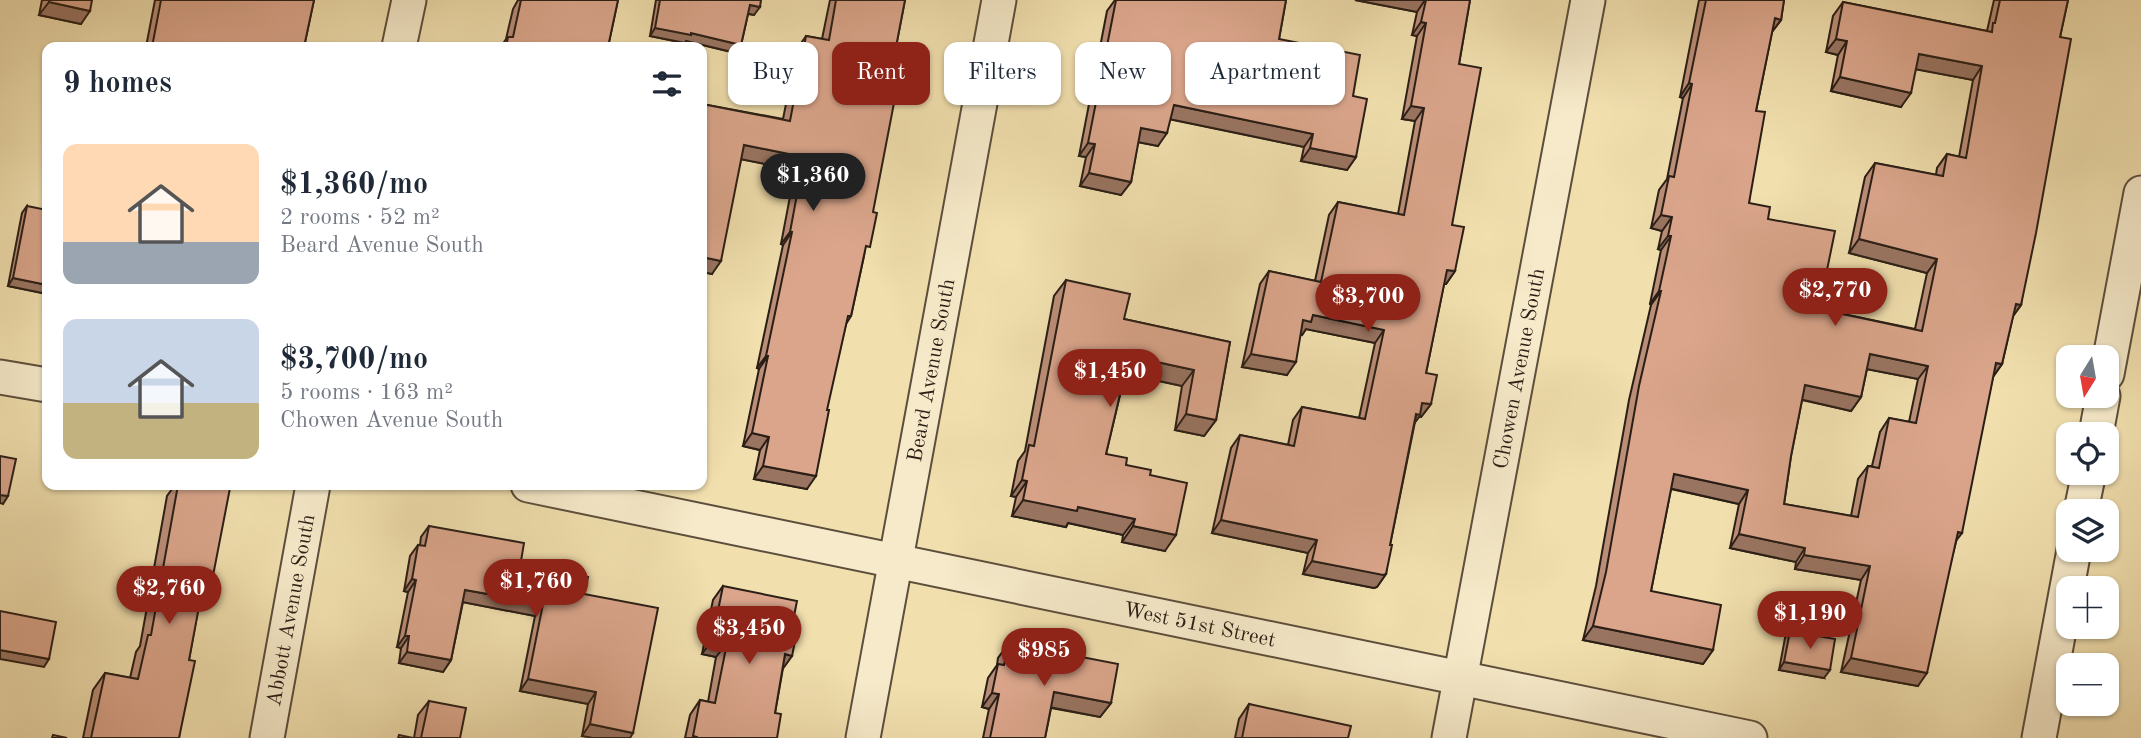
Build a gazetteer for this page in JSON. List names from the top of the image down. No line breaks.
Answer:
{"streets":{"street":["Beard Avenue South","Chowen Avenue South","Abbott Avenue South","West 51st Street"]},"crossings":[["Beard Avenue South","West 51st Street"],["Chowen Avenue South","West 51st Street"]],"north":"bottom","page":{"chip":["Buy","Rent","Filters","New","Apartment"],"heading":"9 homes","list":[{"name":"$1,360/mo","note":"2 rooms · 52 m² · Beard Avenue South"},{"name":"$3,700/mo","note":"5 rooms · 163 m² · Chowen Avenue South"}],"price":["$1,360","$2,770","$3,700","$1,450","$1,760","$2,760","$1,190","$3,450","$985"],"map_buttons":["+","−"]}}
